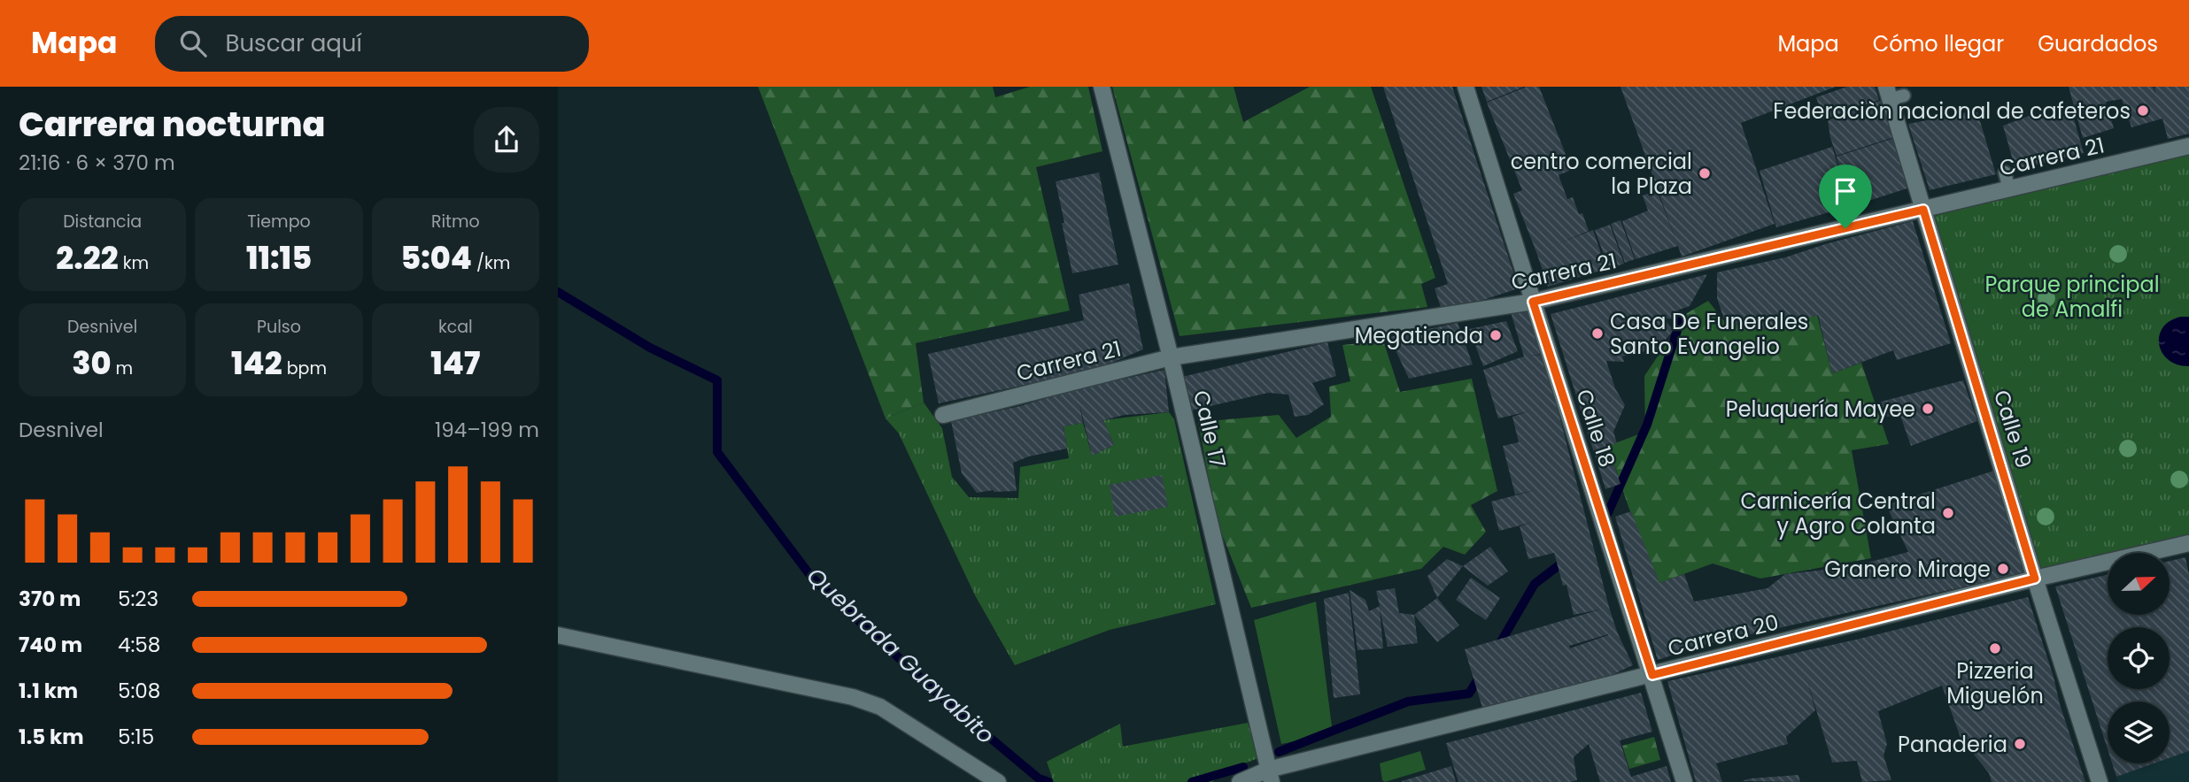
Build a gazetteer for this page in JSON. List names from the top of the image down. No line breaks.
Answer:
{"streets":{"street":["Carrera 21","Calle 18","Calle 17","Calle 19","Carrera 20"]},"crossings":[["Carrera 21","Calle 18"],["Carrera 21","Calle 17"],["Carrera 21","Calle 19"],["Calle 18","Carrera 20"],["Calle 17","Carrera 20"],["Calle 19","Carrera 20"]],"water":["Quebrada Guayabito"],"parks":["Parque principal de Amalfi"],"places":["Federaciòn nacional de cafeteros","centro comercial la Plaza","Casa De Funerales Santo Evangelio","Megatienda","Peluquería Mayee","Carnicería Central y Agro Colanta","Granero Mirage","Pizzeria Miguelón","Panaderia"],"north":"right","page":{"header":"Mapa","search":"Buscar aquí","nav":["Mapa","Cómo llegar","Guardados"],"heading":["Carrera nocturna","21:16 · 6 × 370 m"],"stats":[["Distancia","2.22 km"],["Tiempo","11:15"],["Ritmo","5:04 /km"],["Desnivel","30 m"],["Pulso","142 bpm"],["kcal","147"]],"chart":["Desnivel","194–199 m"],"list":[{"name":"370 m","note":"5:23"},{"name":"740 m","note":"4:58"},{"name":"1.1 km","note":"5:08"},{"name":"1.5 km","note":"5:15"}]}}
